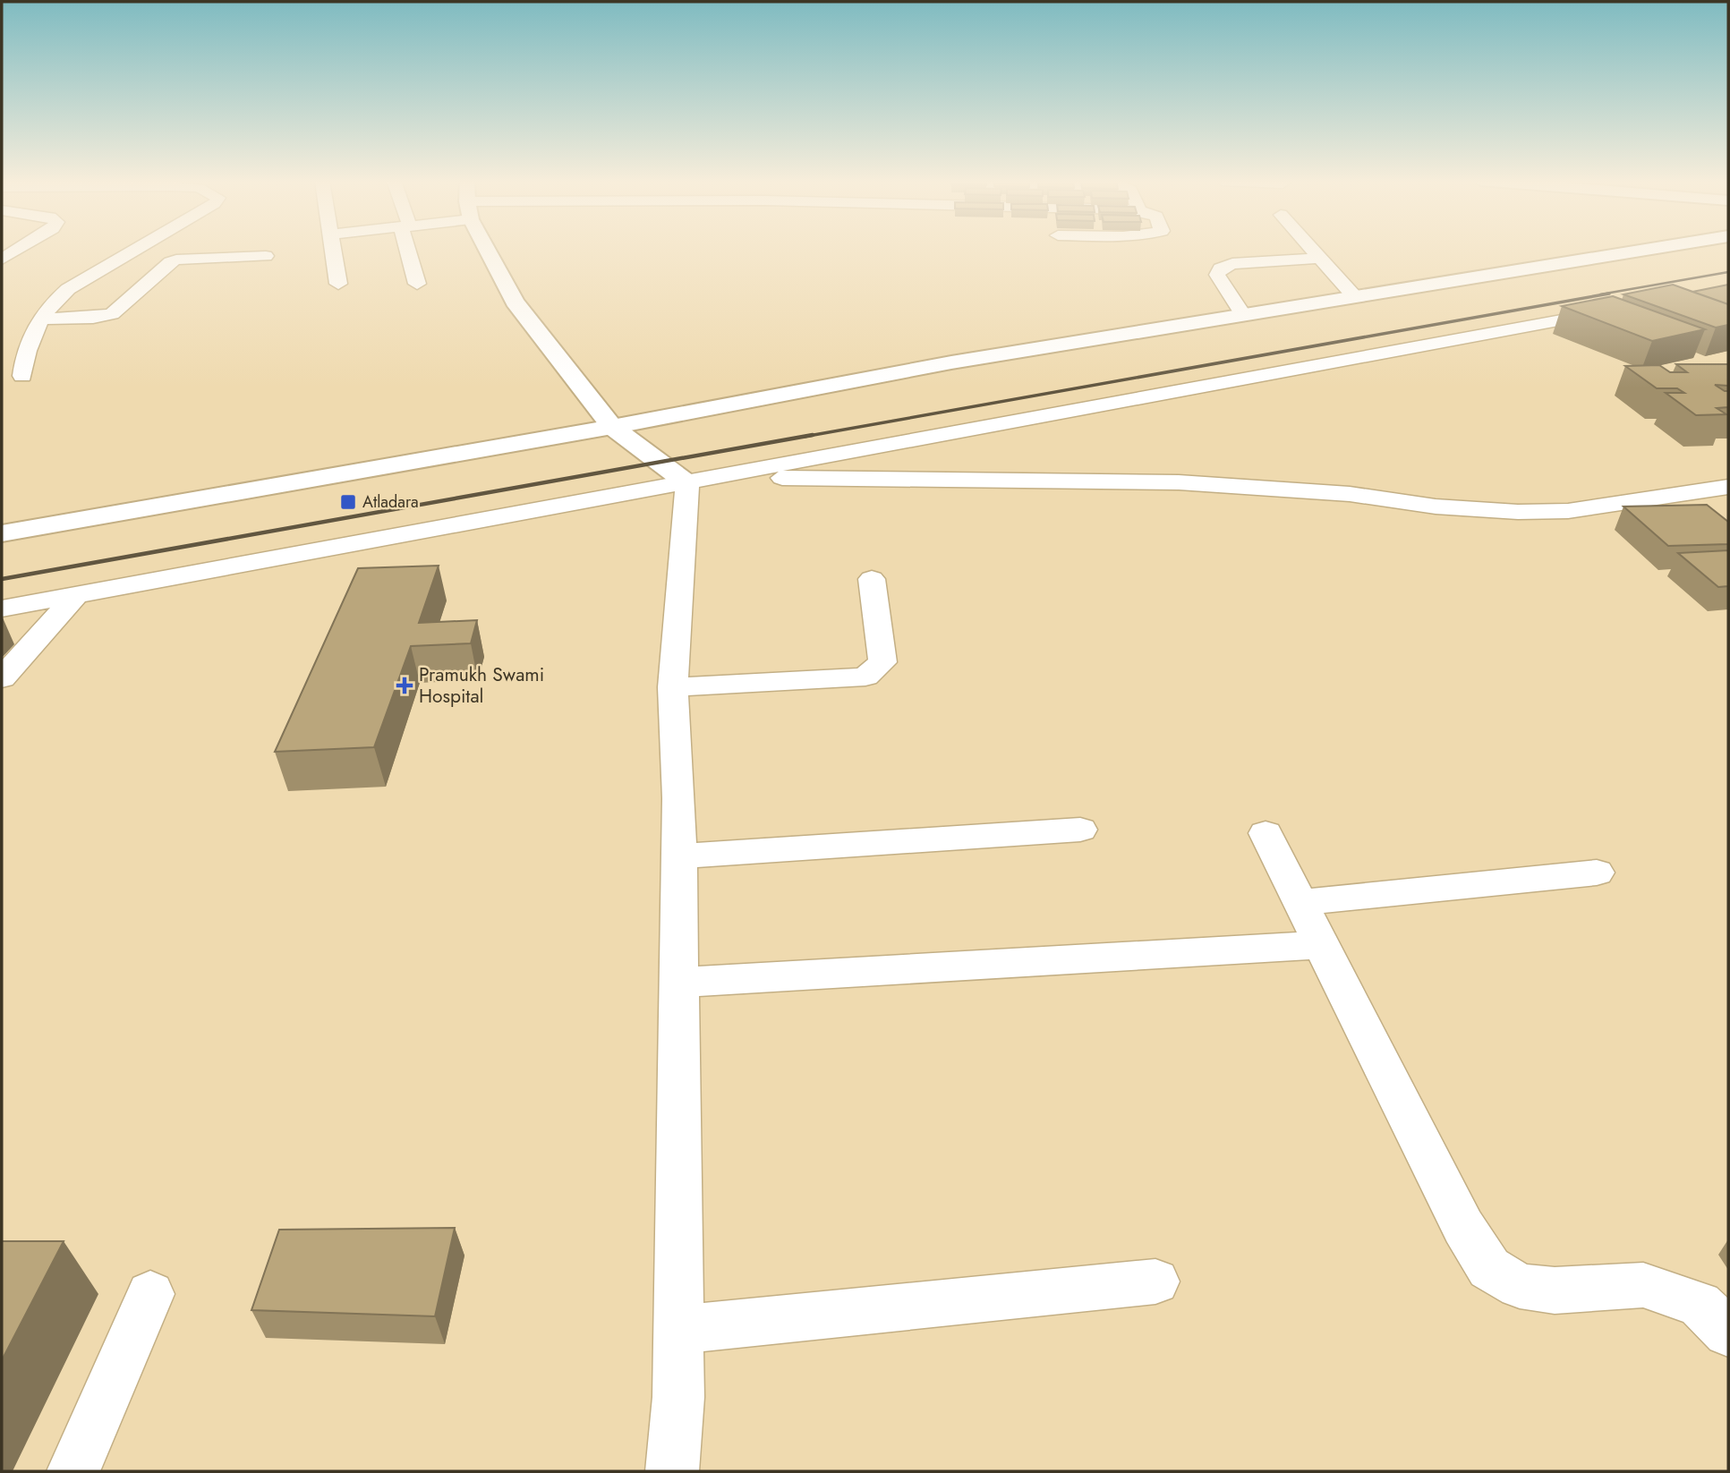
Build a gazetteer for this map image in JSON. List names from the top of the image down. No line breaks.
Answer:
{"places":{"transit":["Atladara"],"health":["Pramukh Swami Hospital"]}}
